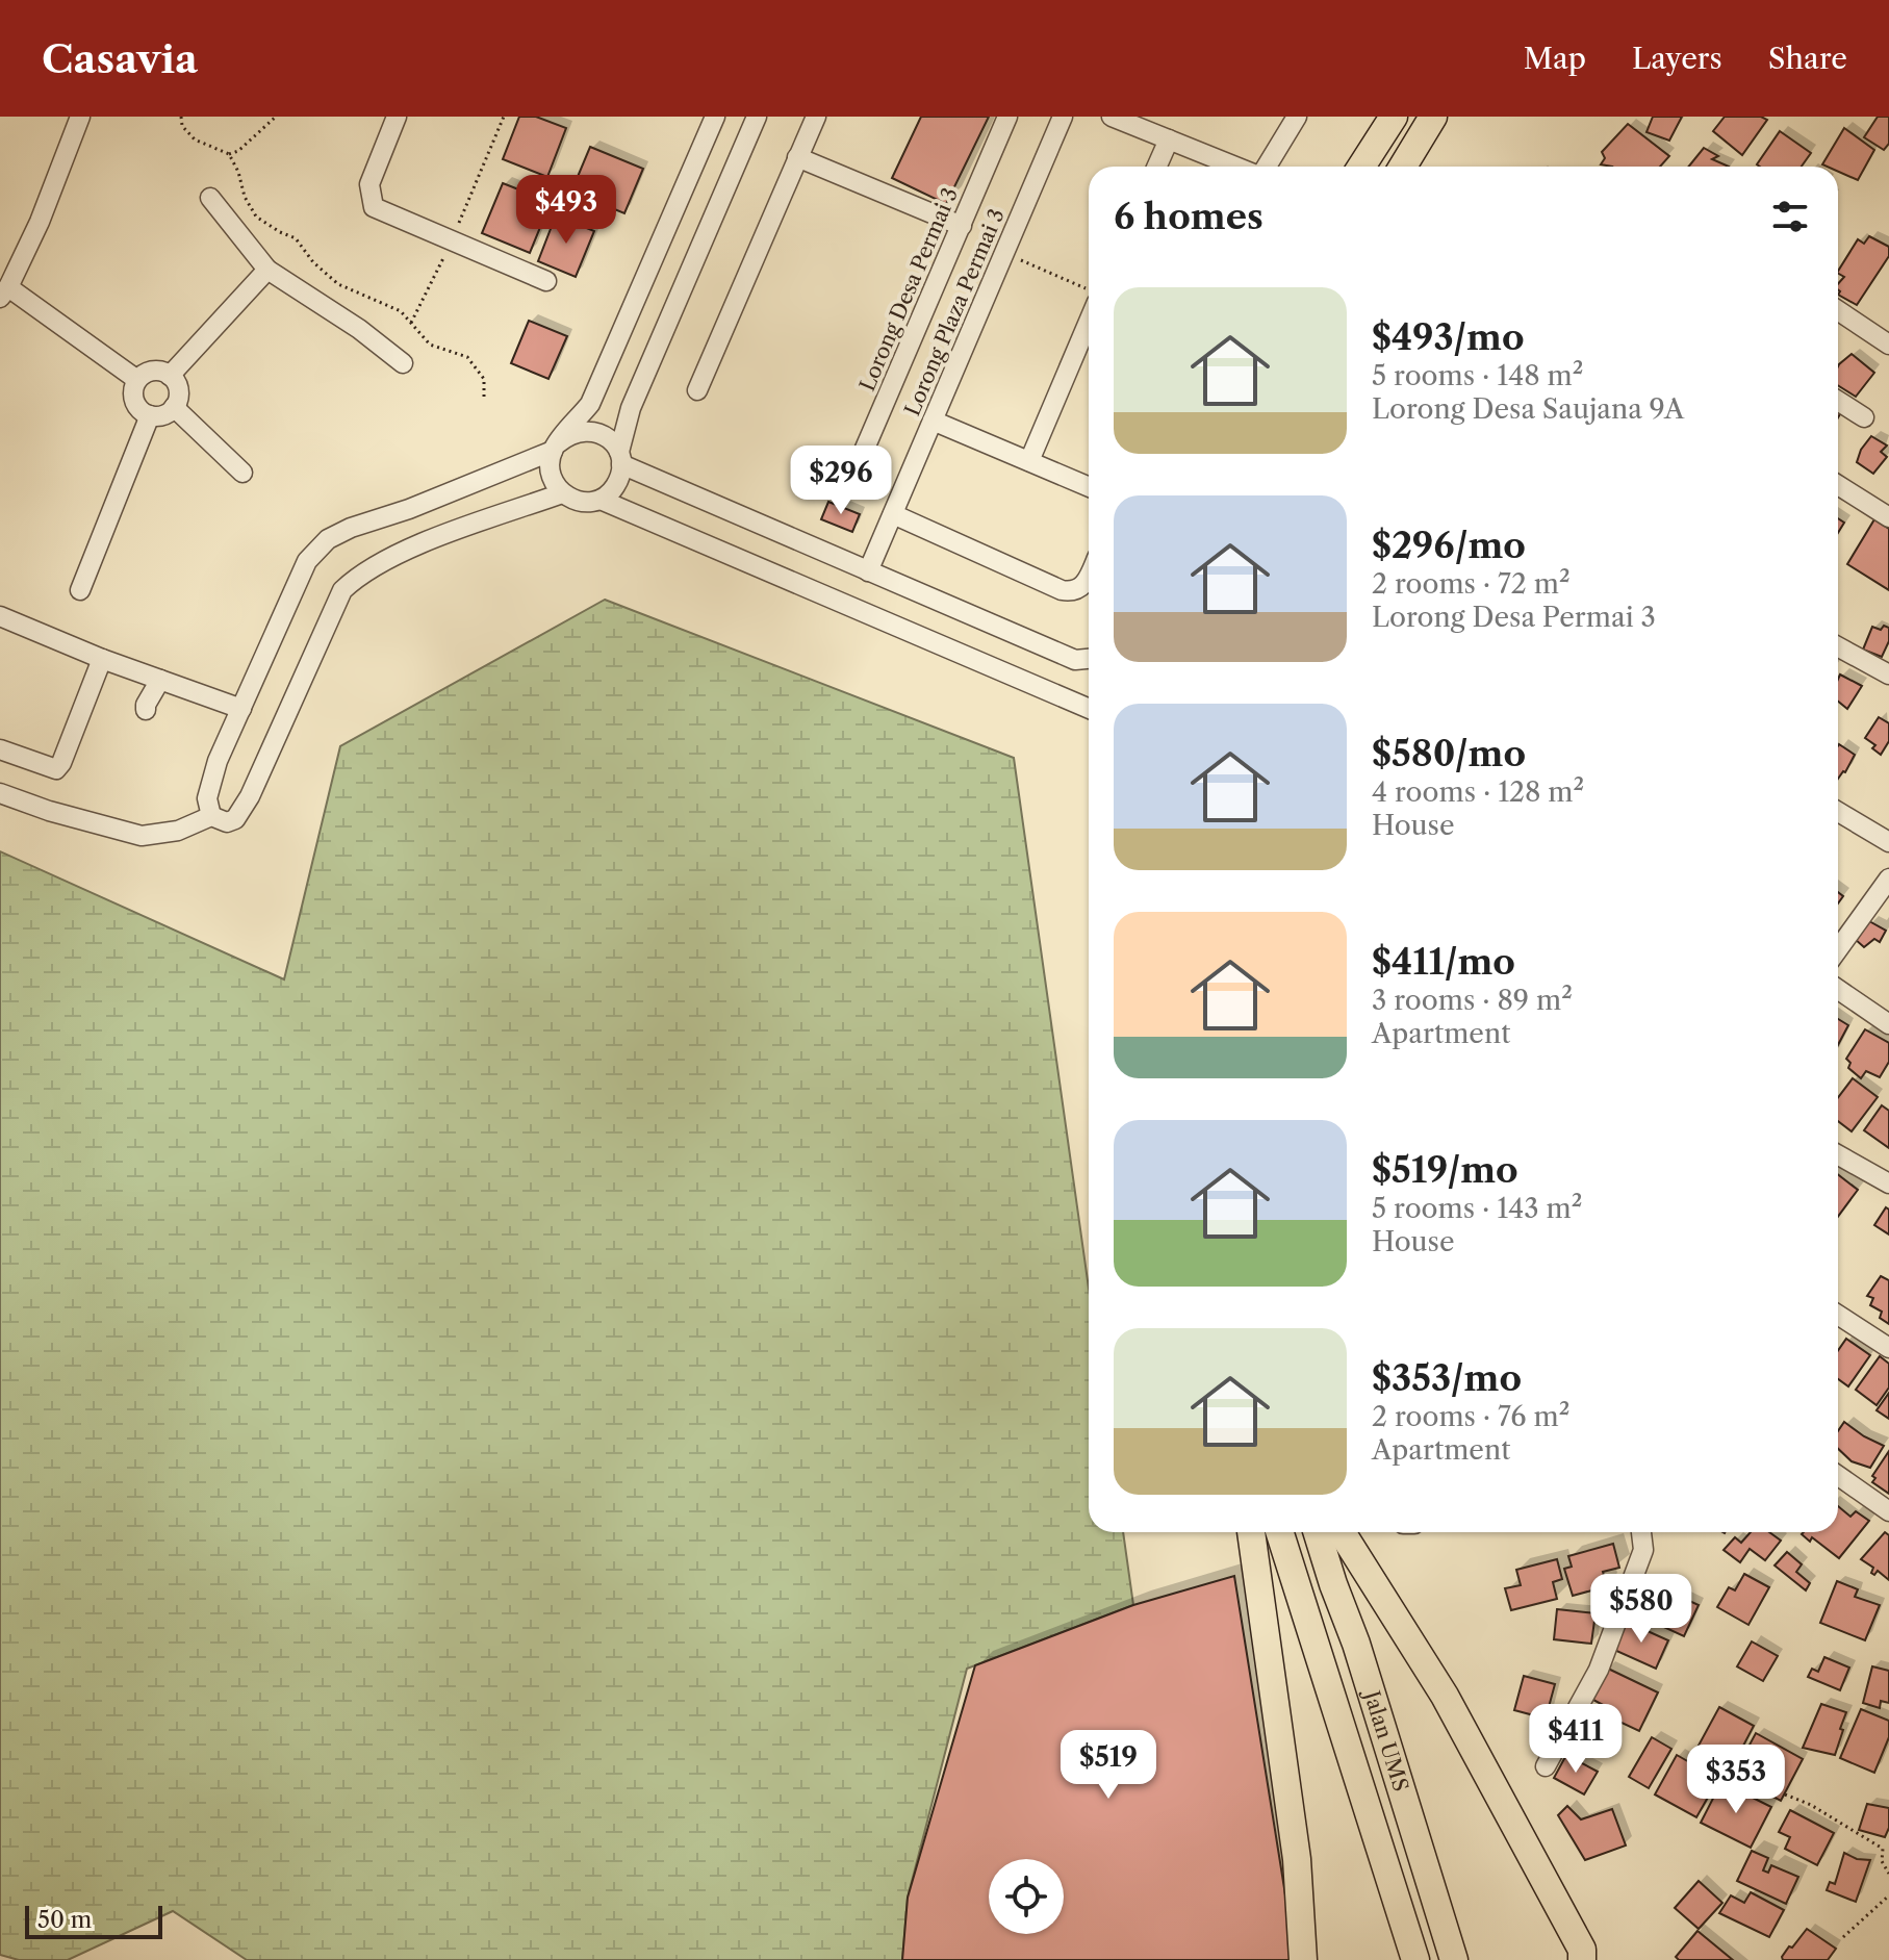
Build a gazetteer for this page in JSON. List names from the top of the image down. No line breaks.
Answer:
{"streets":{"highway":["Jalan UMS"],"street":["Lorong Desa Permai 3","Lorong Plaza Permai 3"]},"scale_bar":"50 m","page":{"header":"Casavia","nav":["Map","Layers","Share"],"heading":"6 homes","price":["$493","$296","$580","$411","$519","$353"],"list":[{"name":"$493/mo","note":"5 rooms · 148 m² · Lorong Desa Saujana 9A"},{"name":"$296/mo","note":"2 rooms · 72 m² · Lorong Desa Permai 3"},{"name":"$580/mo","note":"4 rooms · 128 m² · House"},{"name":"$411/mo","note":"3 rooms · 89 m² · Apartment"},{"name":"$519/mo","note":"5 rooms · 143 m² · House"},{"name":"$353/mo","note":"2 rooms · 76 m² · Apartment"}],"scale":"50 m"}}
